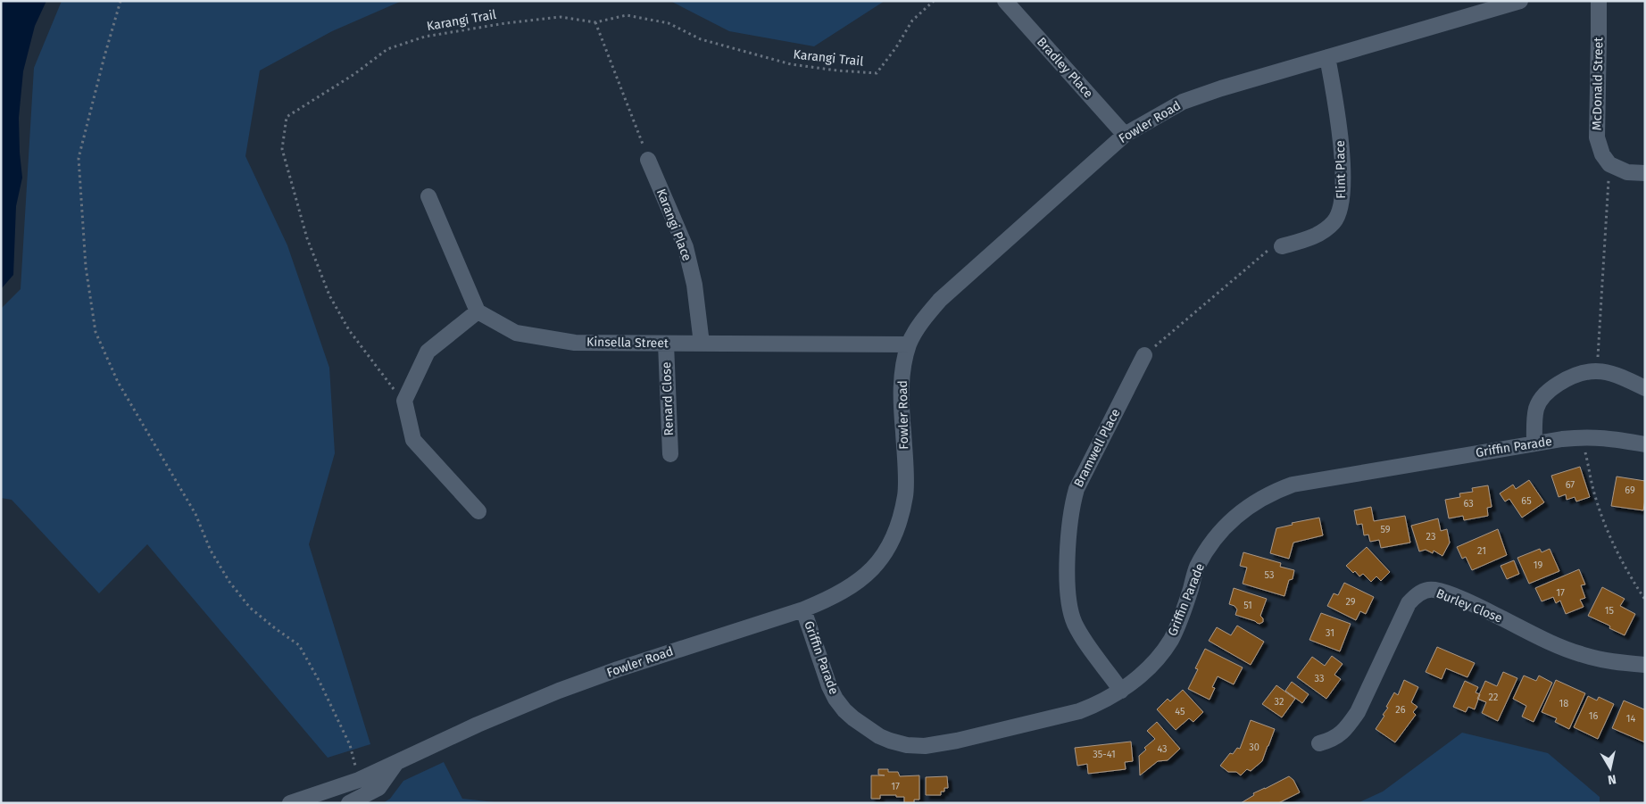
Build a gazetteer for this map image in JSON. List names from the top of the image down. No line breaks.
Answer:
{"streets":{"street":["Bradley Place","McDonald Street","Fowler Road","Flint Place","Karangi Place","Kinsella Street","Renard Close","Griffin Parade","Bramwell Place","Burley Close"],"path":["Karangi Trail"]},"crossings":[["Bradley Place","Fowler Road"],["Fowler Road","Flint Place"],["Fowler Road","Kinsella Street"],["Fowler Road","Griffin Parade"],["Karangi Place","Kinsella Street"],["Kinsella Street","Renard Close"],["Griffin Parade","Bramwell Place"]],"house_numbers":["67","69","65","63","59","23","21","19","53","17","29","51","15","31","33","22","32","18","26","45","16","14","30","43","35-41","17"],"north":"bottom"}
